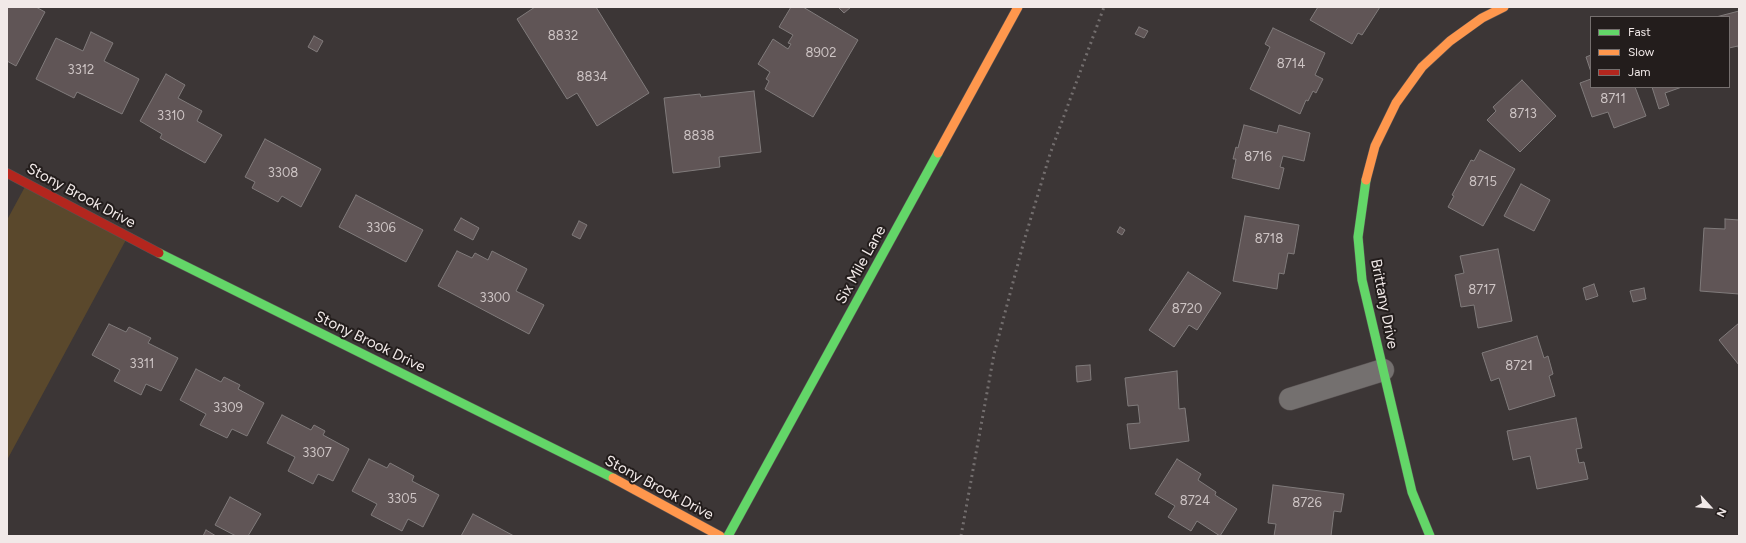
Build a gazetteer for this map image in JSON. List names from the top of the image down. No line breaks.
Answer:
{"streets":{"street":["Stony Brook Drive","Six Mile Lane","Brittany Drive"]},"house_numbers":["8832","8902","8714","3312","8834","8711","8713","3310","8838","8716","3308","8715","3306","8718","8717","3300","8720","3311","8721","3309","3307","3305","8724","8726"],"legend":["Fast","Slow","Jam"],"north":"bottom right"}
